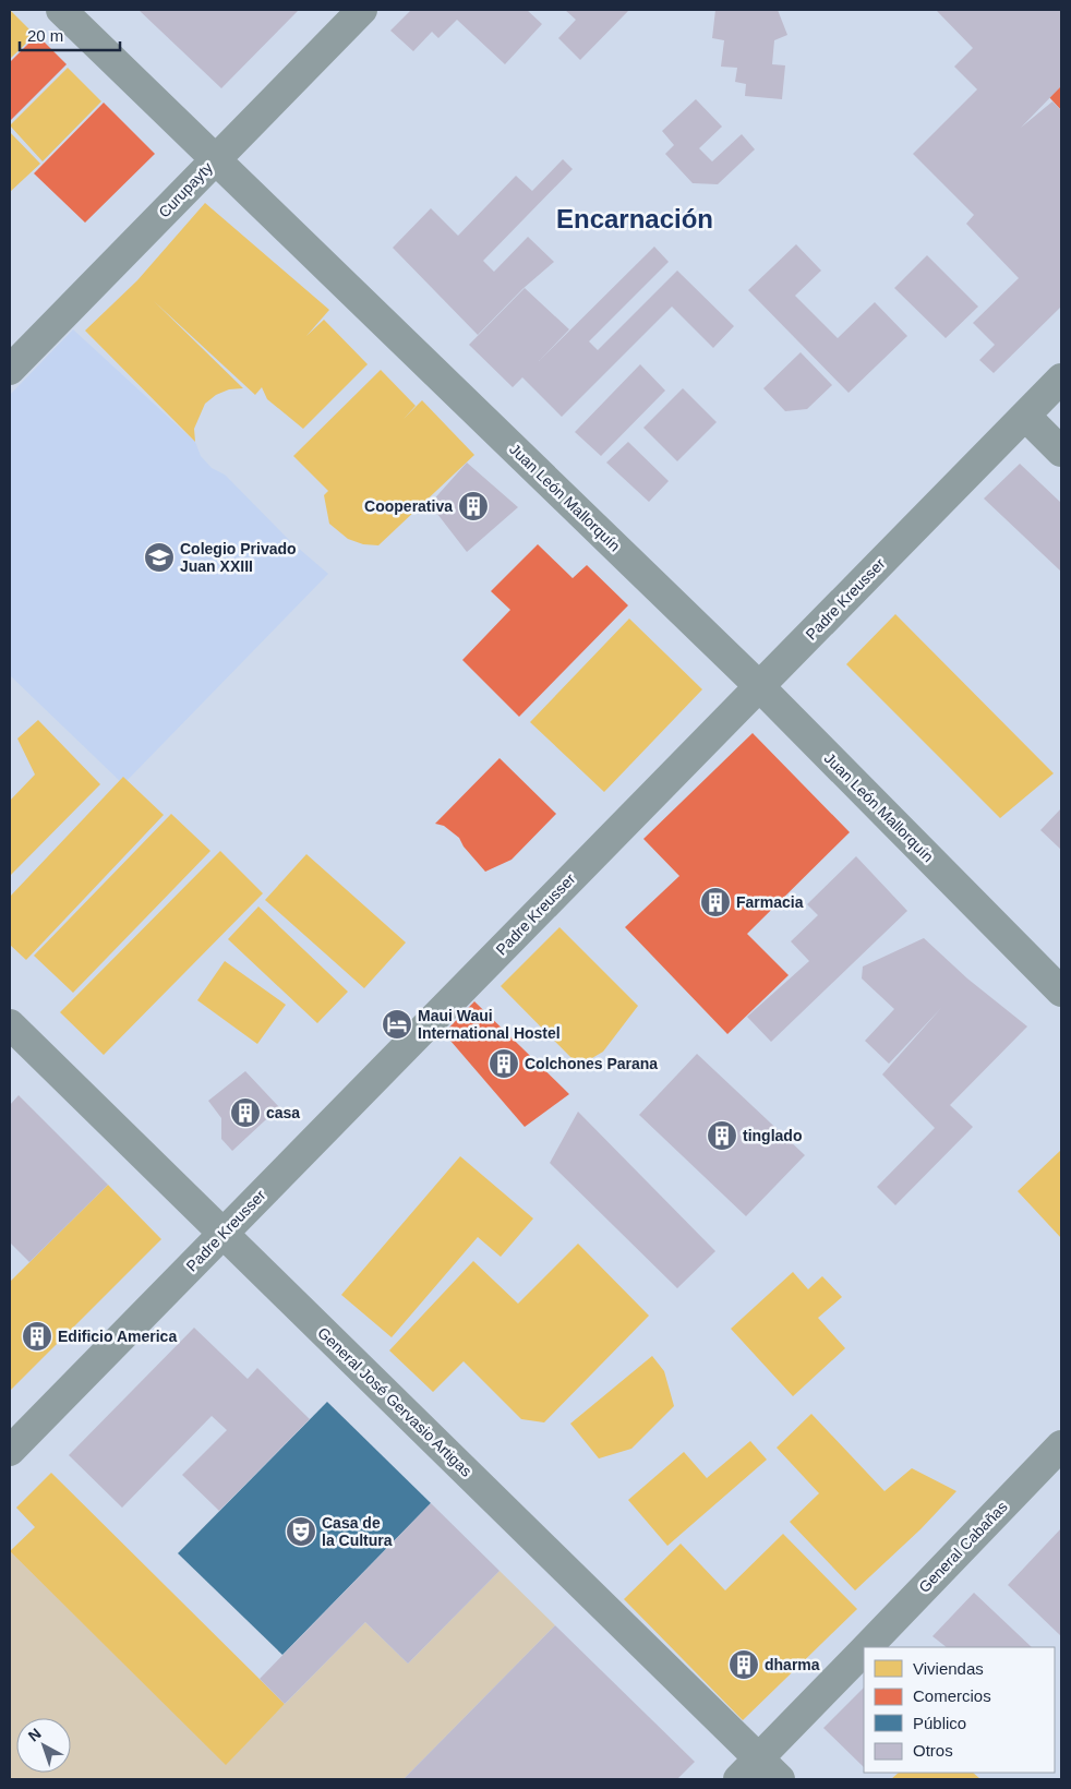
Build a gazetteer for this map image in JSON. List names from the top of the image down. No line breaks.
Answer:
{"streets":{"street":["Curupayty","Juan León Mallorquín","Padre Kreusser","General José Gervasio Artigas","General Cabañas"]},"crossings":[["Curupayty","Juan León Mallorquín"],["Juan León Mallorquín","Padre Kreusser"],["Padre Kreusser","General José Gervasio Artigas"],["General José Gervasio Artigas","General Cabañas"]],"districts":["Encarnación"],"places":{"building":["Cooperativa","Farmacia","Colchones Parana","casa","tinglado","Edificio America","dharma"],"school or university":["Colegio Privado Juan XXIII"],"hotel":["Maui Waui International Hostel"],"theatre":["Casa de la Cultura"]},"legend":["Viviendas","Comercios","Público","Otros"],"scale_bar":"20 m","north":"top left"}
